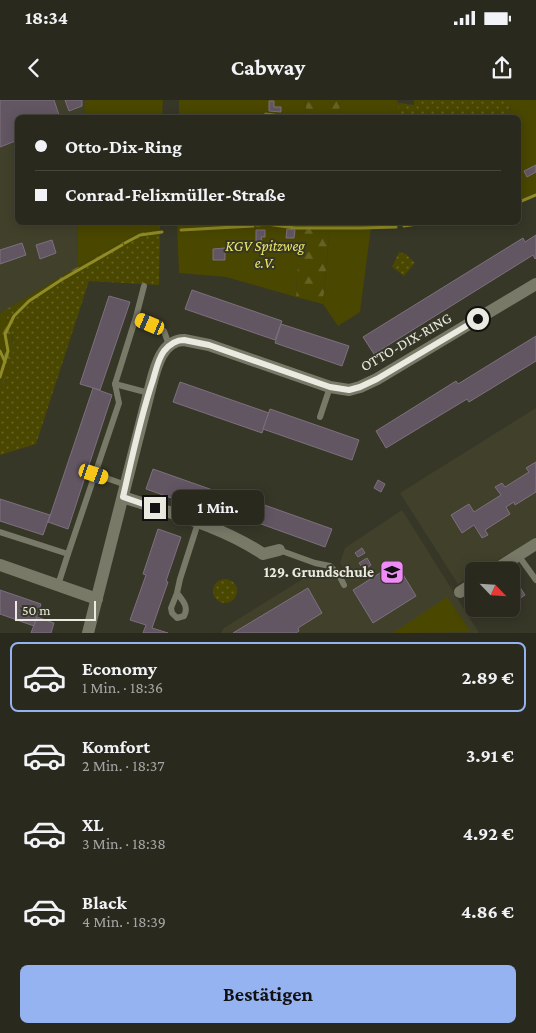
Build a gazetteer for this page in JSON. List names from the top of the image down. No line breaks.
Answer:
{"streets":{"street":["OTTO-DIX-RING"]},"parks":["KGV Spitzweg e.V."],"places":{"school or university":["129. Grundschule"]},"scale_bar":"50 m","north":"bottom right","page":{"status":"18:34","header":"Cabway","banner":["Otto-Dix-Ring","Conrad-Felixmüller-Straße"],"bubble":"1 Min.","scale":"50 m","list":[{"name":"Economy","note":"1 Min. · 18:36","value":"2.89 €"},{"name":"Komfort","note":"2 Min. · 18:37","value":"3.91 €"},{"name":"XL","note":"3 Min. · 18:38","value":"4.92 €"},{"name":"Black","note":"4 Min. · 18:39","value":"4.86 €"}],"buttons":"Bestätigen"}}
